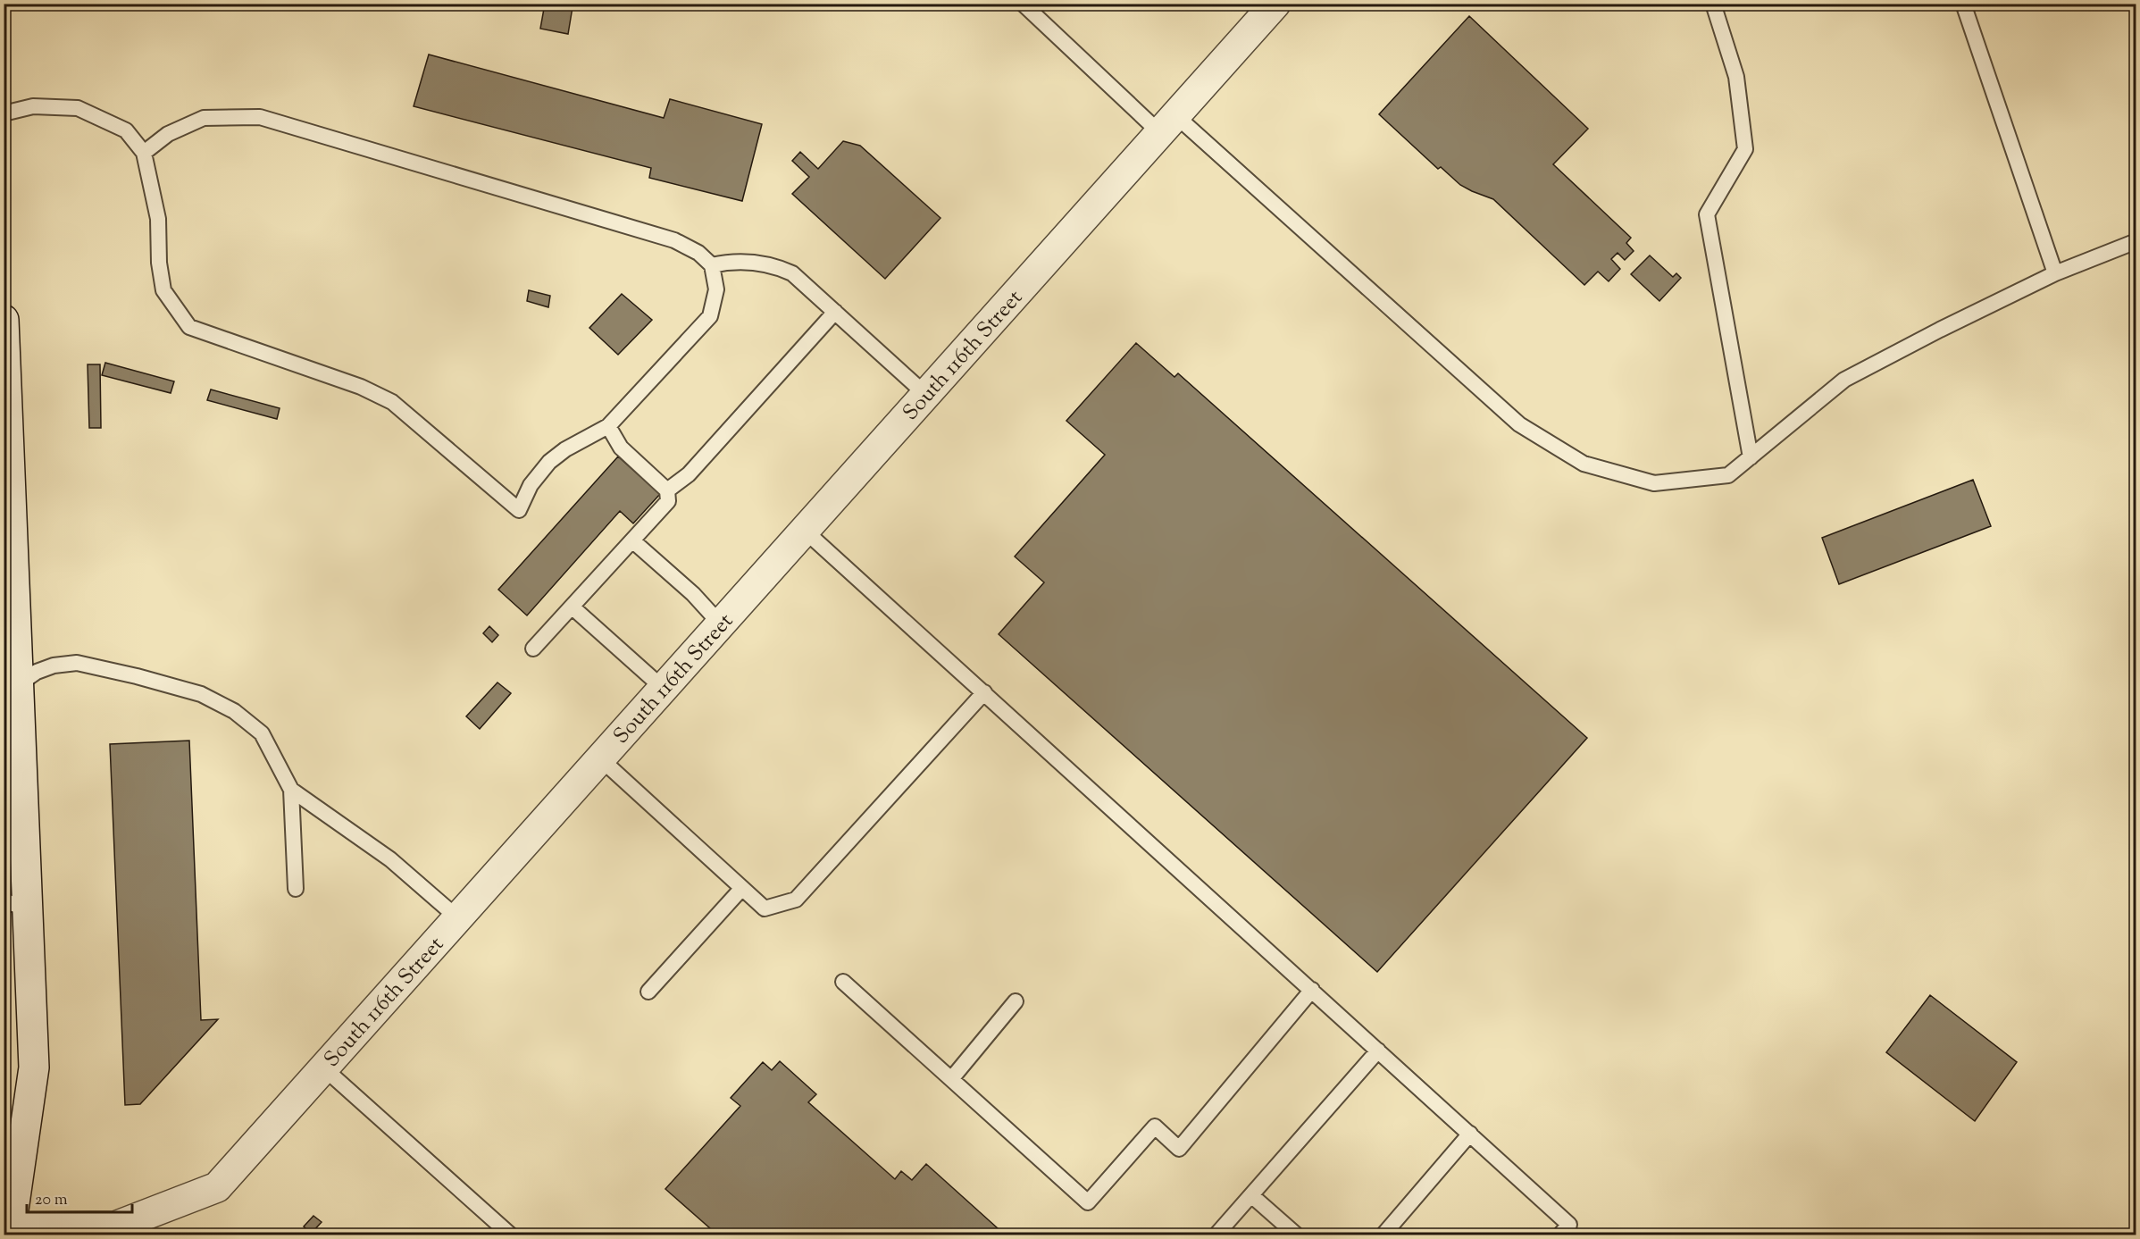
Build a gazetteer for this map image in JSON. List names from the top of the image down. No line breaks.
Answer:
{"streets":{"street":["South 116th Street"]},"scale_bar":"20 m"}
